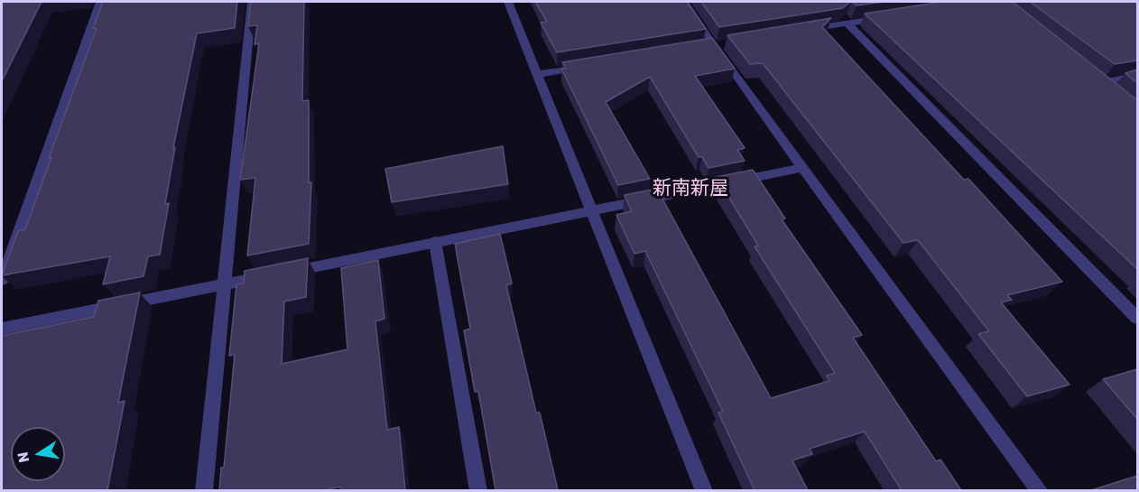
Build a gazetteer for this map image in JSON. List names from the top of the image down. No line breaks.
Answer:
{"districts":["新南新屋"],"north":"left"}
